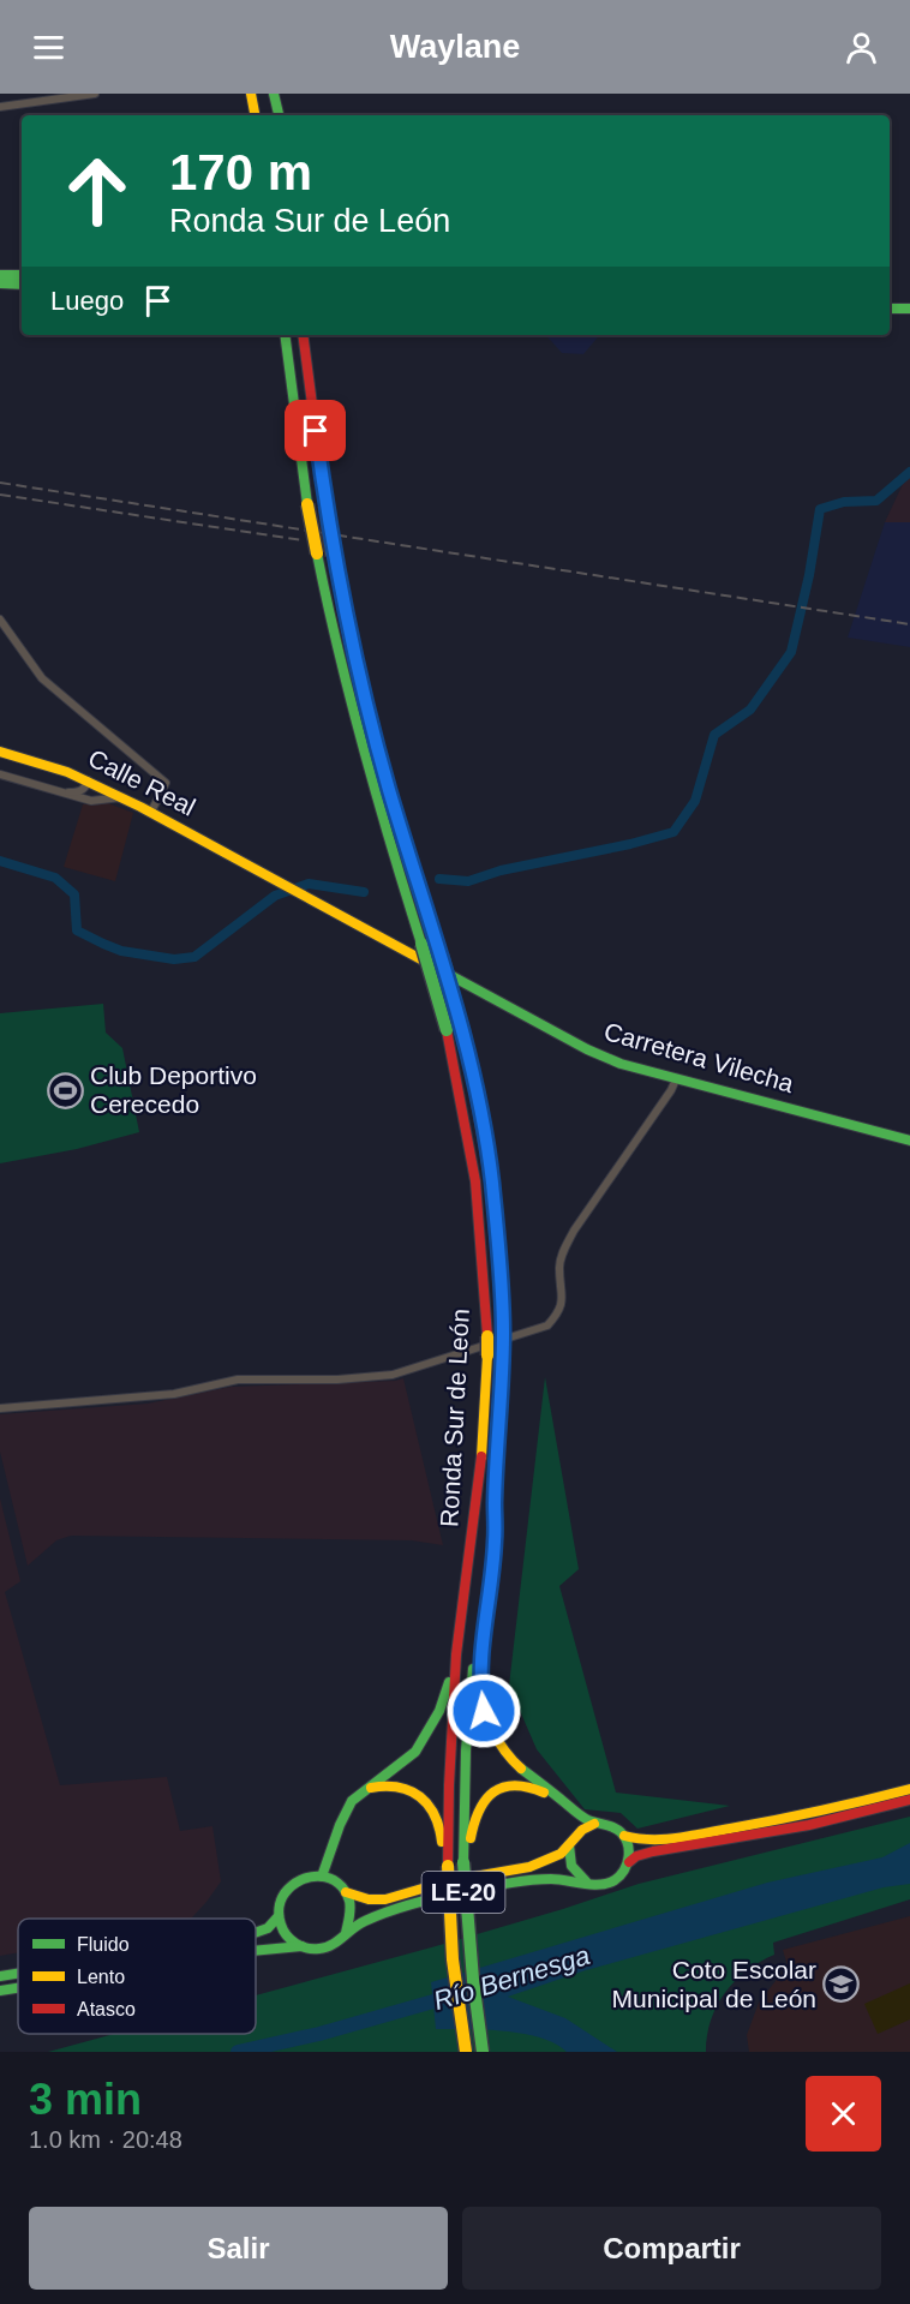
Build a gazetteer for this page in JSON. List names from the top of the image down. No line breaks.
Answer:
{"streets":{"main road":["Calle Real","Carretera Vilecha","Ronda Sur de León","LE-20"]},"crossings":[["Calle Real","Carretera Vilecha"]],"water":["Río Bernesga"],"places":{"sports":["Club Deportivo Cerecedo"],"school or university":["Coto Escolar Municipal de León"]},"legend":["Fluido","Lento","Atasco"],"page":{"header":"Waylane","turn":["170 m","Ronda Sur de León"],"then":"Luego","heading":["3 min","1.0 km · 20:48"],"buttons":["Salir","Compartir"]}}
